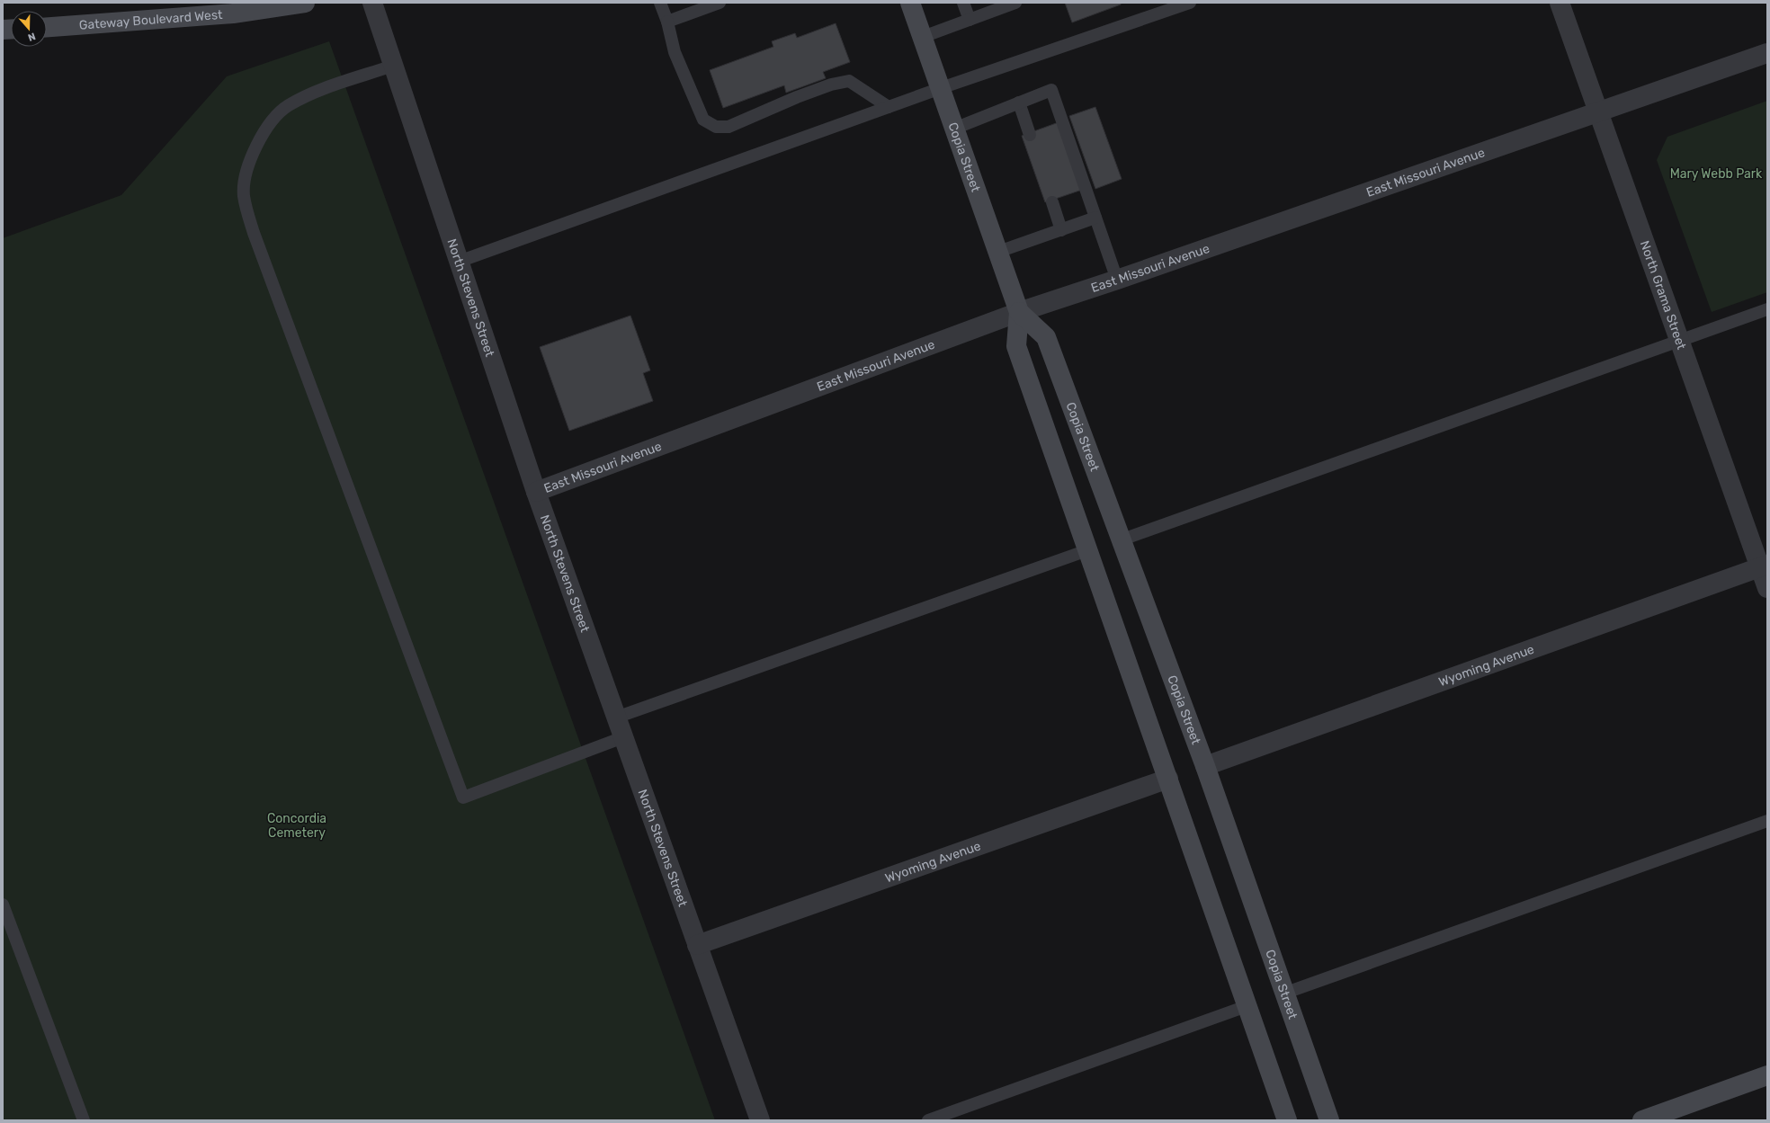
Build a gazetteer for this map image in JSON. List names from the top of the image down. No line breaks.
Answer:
{"streets":{"main road":["Gateway Boulevard West","Copia Street"],"street":["East Missouri Avenue","North Grama Street","North Stevens Street","Wyoming Avenue"]},"crossings":[["Copia Street","East Missouri Avenue"],["Copia Street","Wyoming Avenue"],["East Missouri Avenue","North Grama Street"],["East Missouri Avenue","North Stevens Street"],["North Grama Street","Wyoming Avenue"],["North Stevens Street","Wyoming Avenue"]],"parks":["Mary Webb Park","Concordia Cemetery"],"north":"bottom"}
